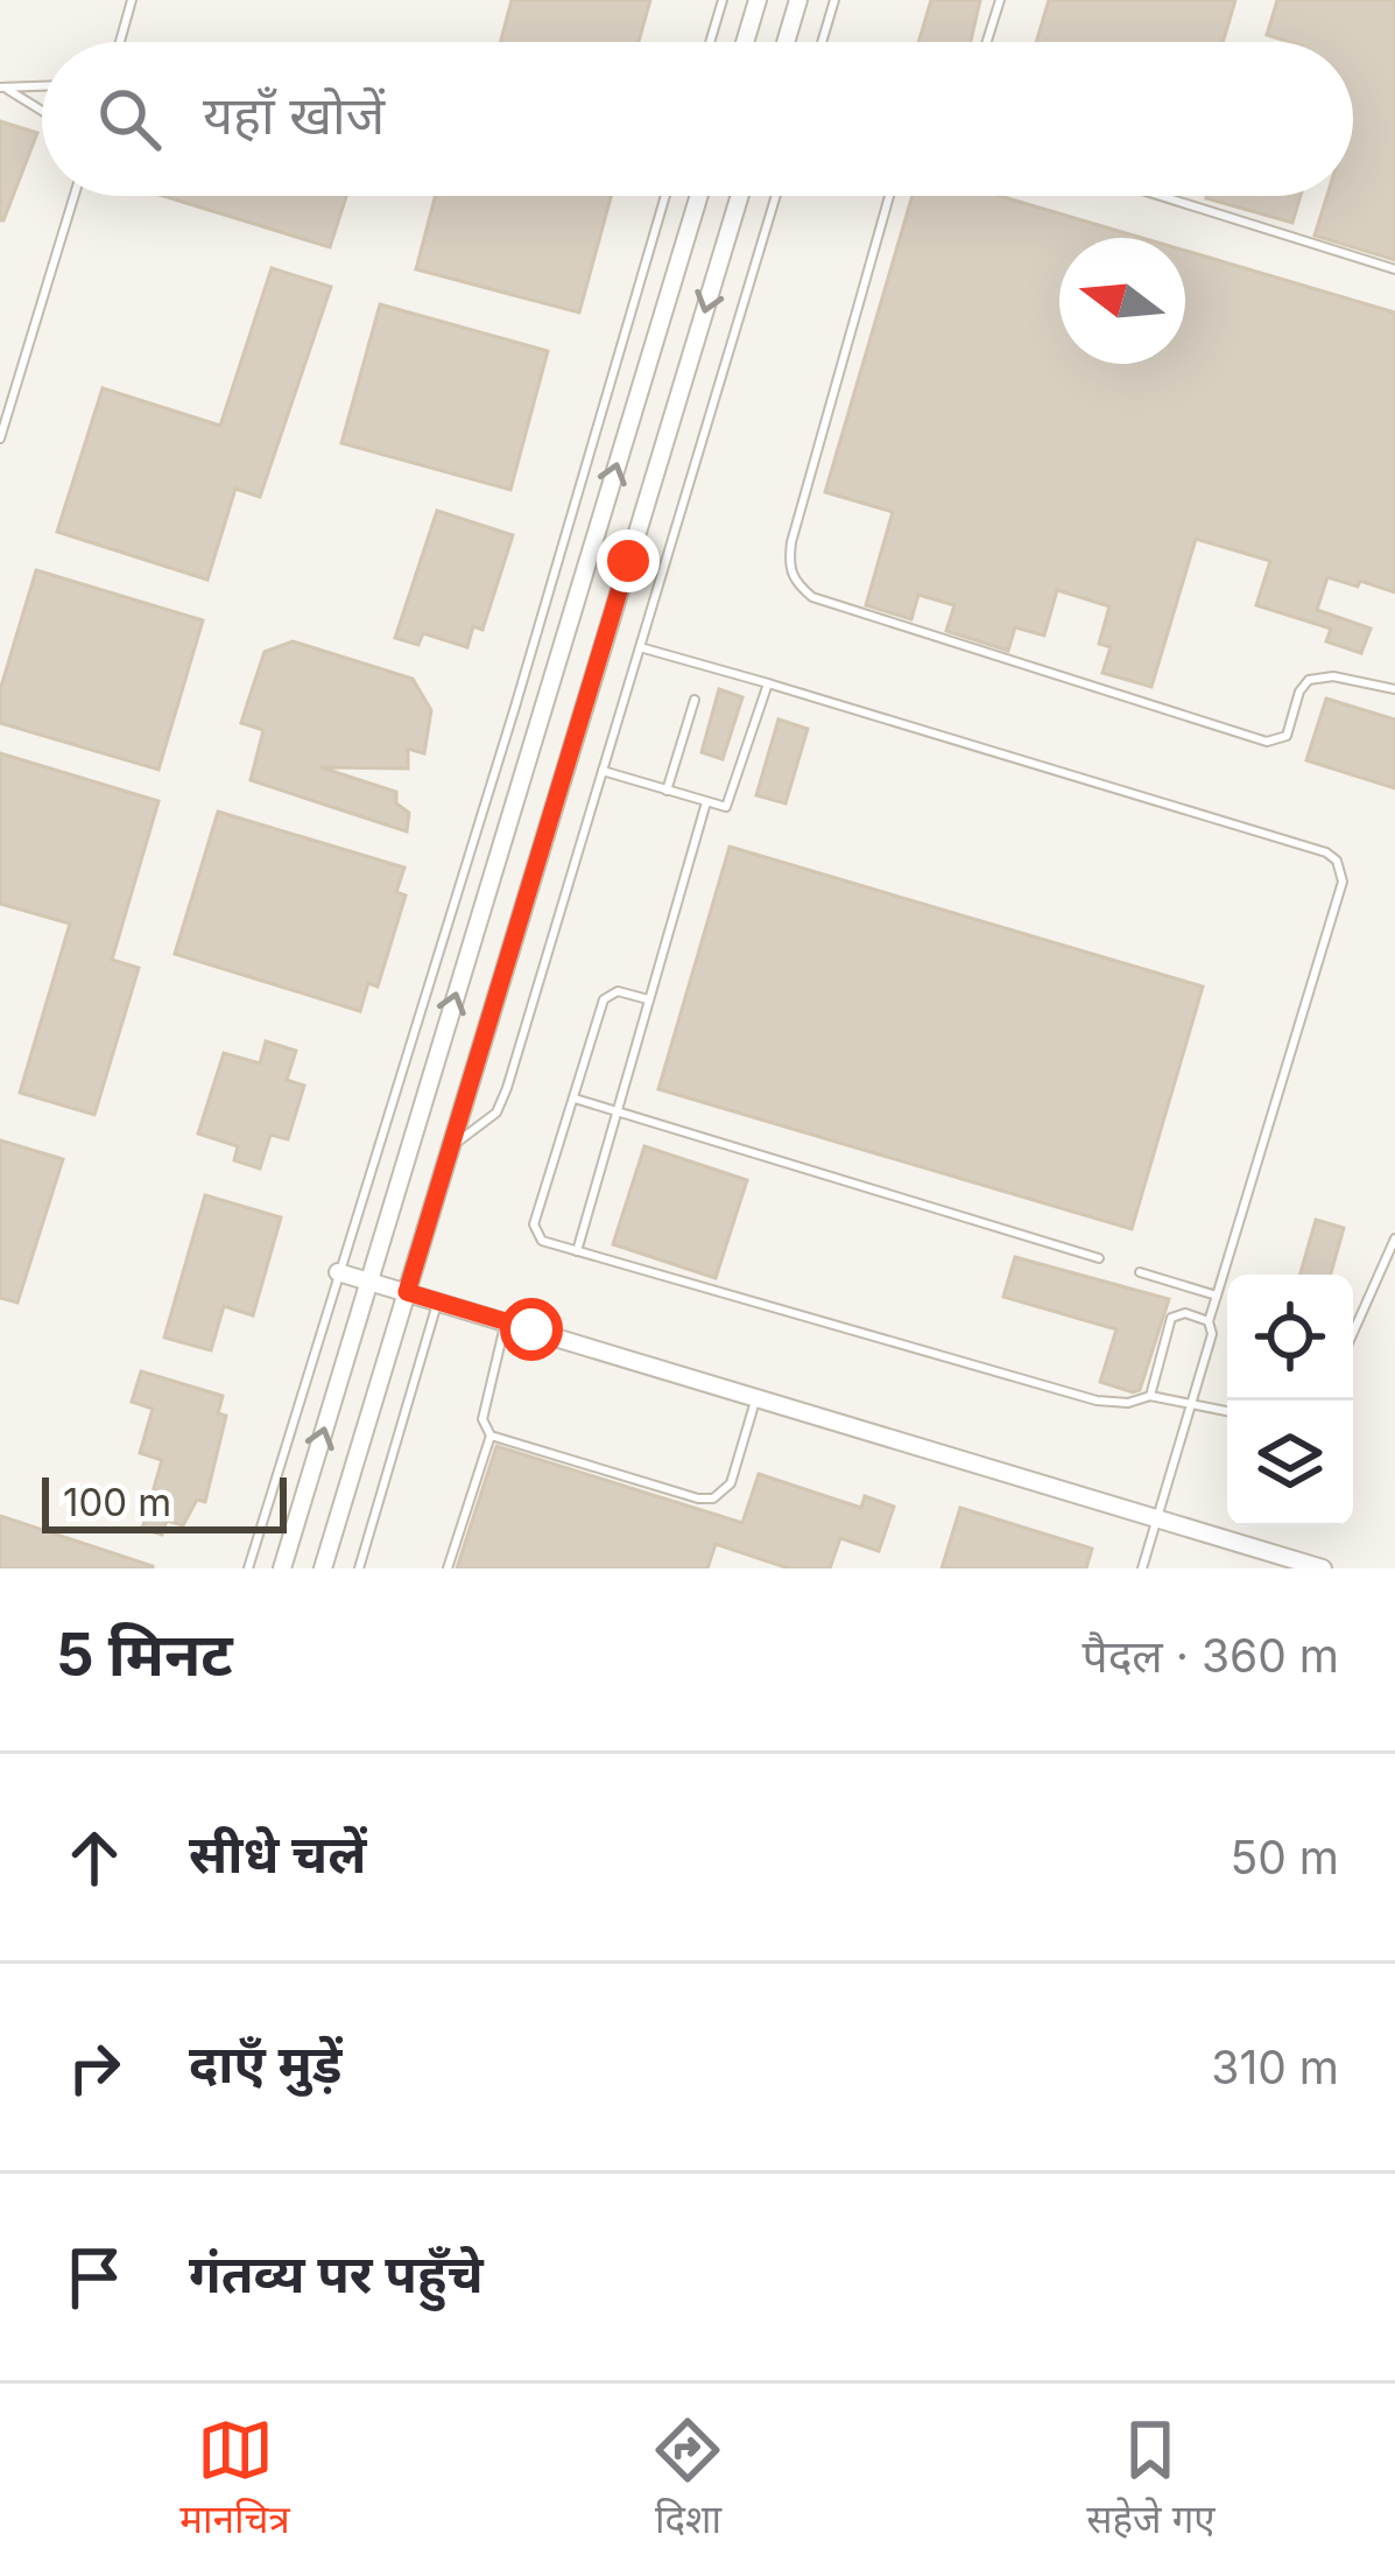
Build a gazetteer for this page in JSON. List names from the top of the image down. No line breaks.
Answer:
{"scale_bar":"100 m","north":"left","page":{"search":"यहाँ खोजें","scale":"100 m","heading":["5 मिनट","पैदल · 360 m"],"list":[["सीधे चलें","50 m"],["दाएँ मुड़ें","310 m"],"गंतव्य पर पहुँचे"],"nav":["मानचित्र","दिशा","सहेजे गए"]}}
